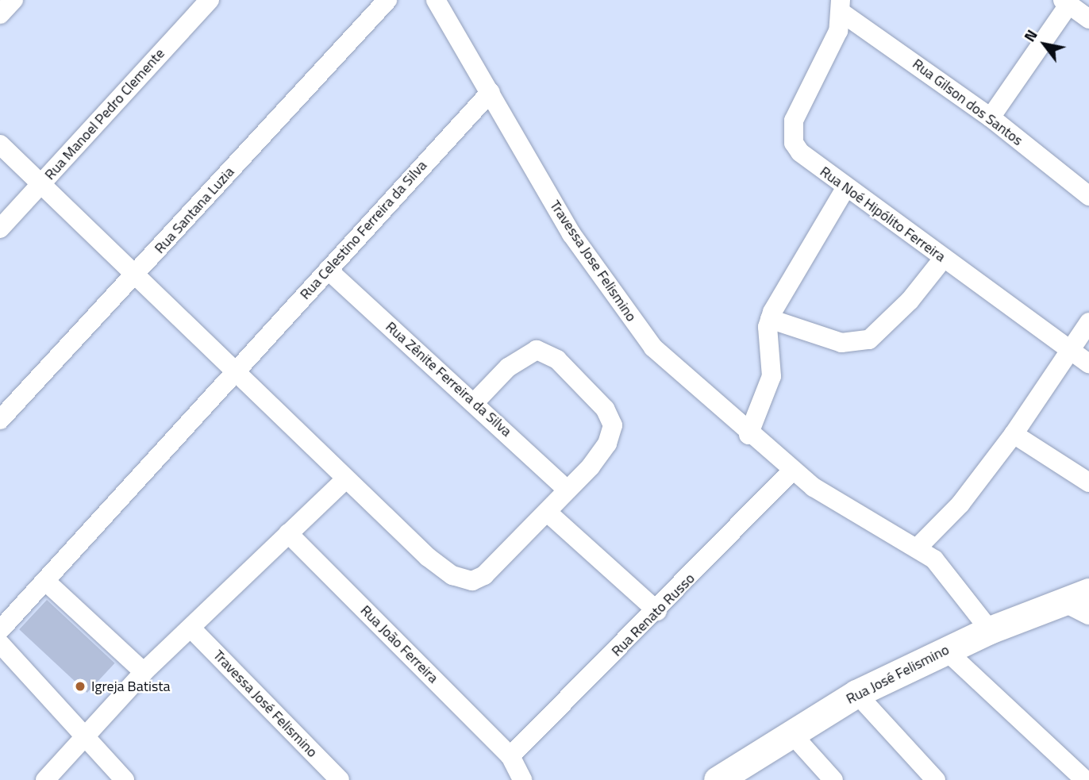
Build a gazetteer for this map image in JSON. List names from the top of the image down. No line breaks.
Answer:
{"streets":{"street":["Rua Gilson dos Santos","Rua Manoel Pedro Clemente","Rua Santana Luzia","Rua Noé Hipólito Ferreira","Rua Celestino Ferreira da Silva","Travessa Jose Felismino","Rua Zênite Ferreira da Silva","Rua Renato Russo","Rua João Ferreira","Rua José Felismino","Travessa José Felismino"]},"crossings":[["Rua Gilson dos Santos","Rua Noé Hipólito Ferreira"],["Rua Celestino Ferreira da Silva","Travessa Jose Felismino"],["Rua Celestino Ferreira da Silva","Rua Zênite Ferreira da Silva"],["Travessa Jose Felismino","Rua Renato Russo"],["Travessa Jose Felismino","Rua José Felismino"],["Rua Renato Russo","Rua João Ferreira"]],"places":["Igreja Batista"],"north":"top left"}
